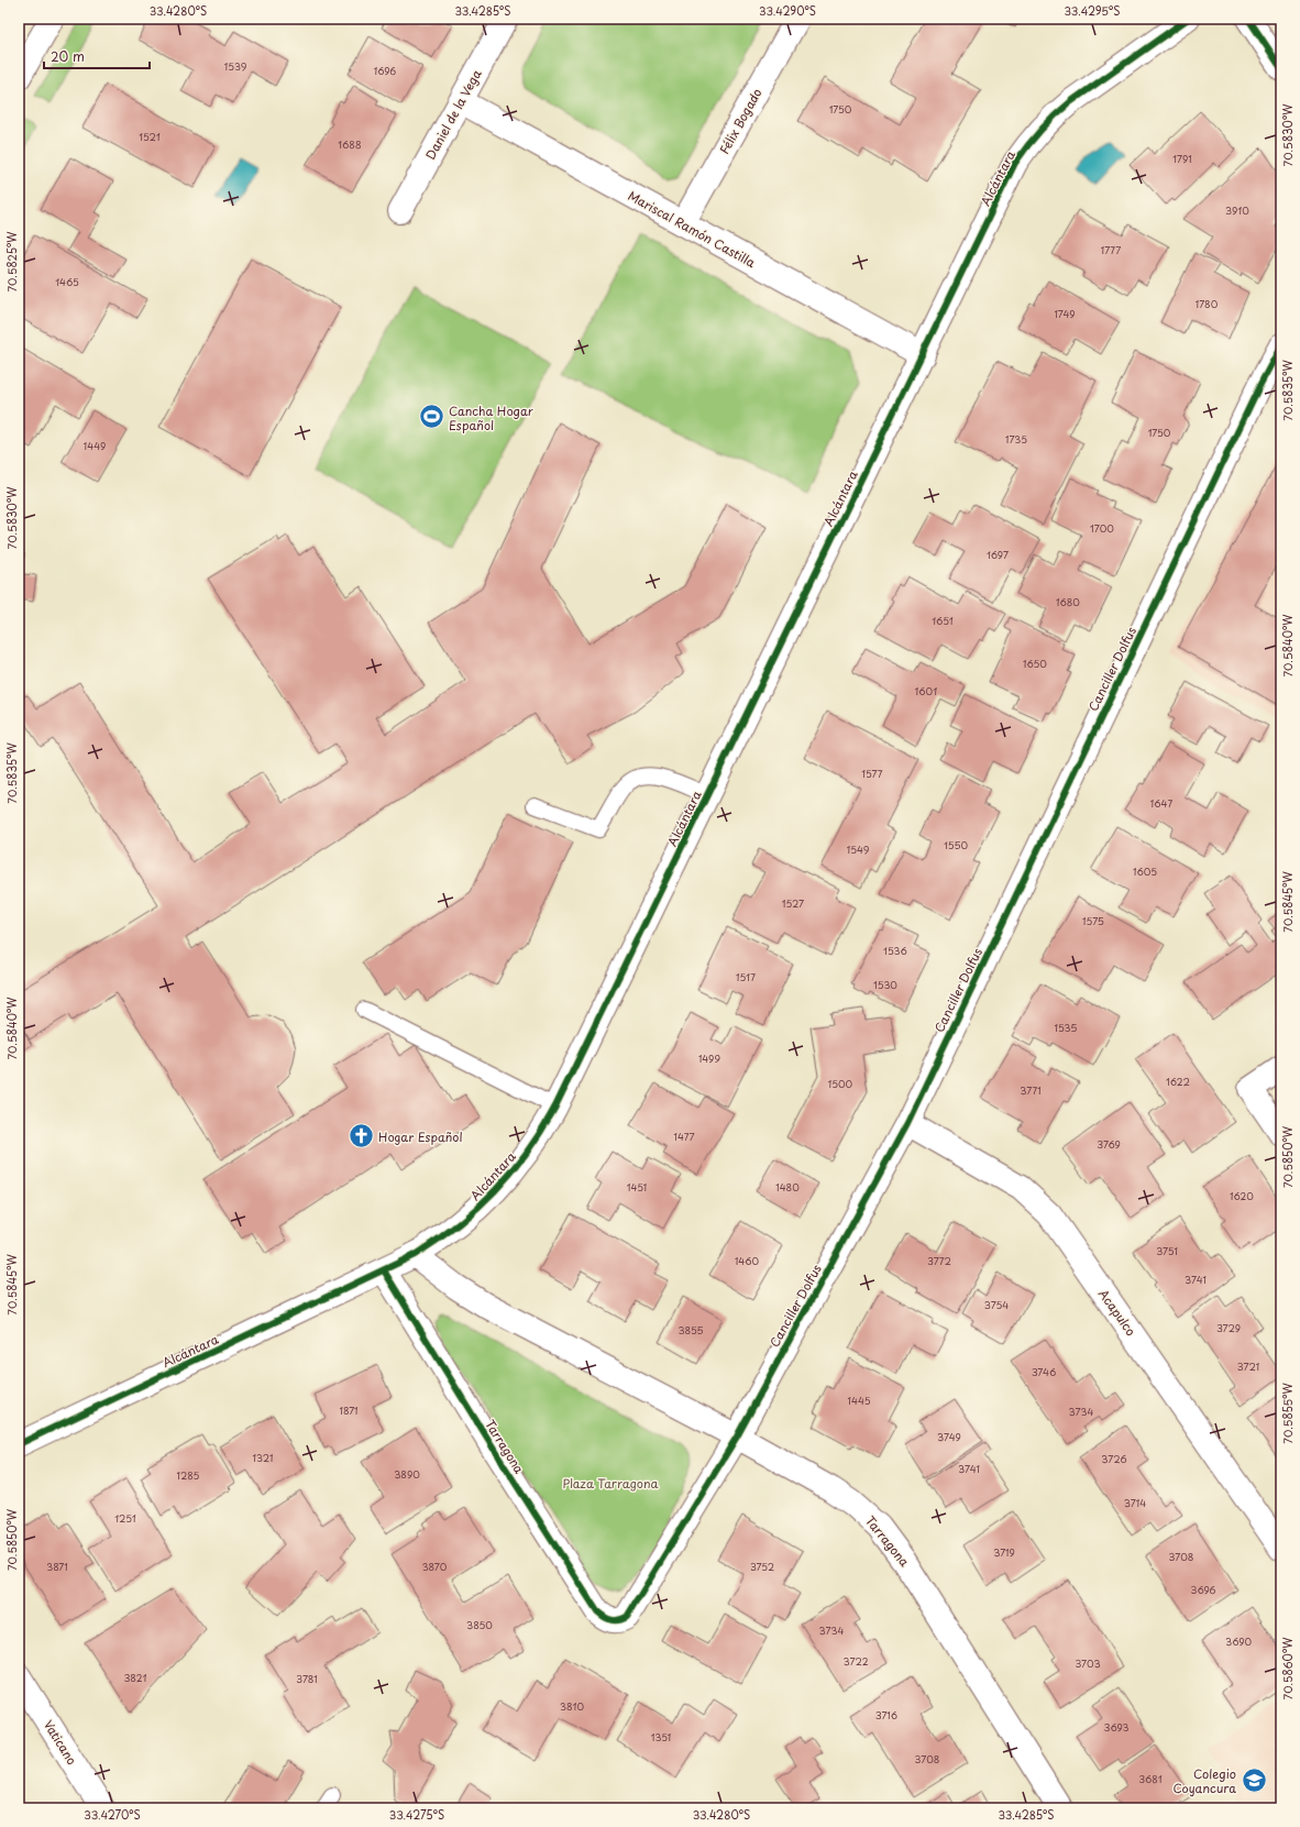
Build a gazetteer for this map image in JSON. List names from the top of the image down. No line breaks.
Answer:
{"streets":{"street":["Daniel de la Vega","Félix Bogado","Alcántara","Mariscal Ramón Castilla","Canciller Dolfus","Acapulco","Tarragona","Vaticano"]},"crossings":[["Daniel de la Vega","Mariscal Ramón Castilla"],["Félix Bogado","Mariscal Ramón Castilla"],["Alcántara","Mariscal Ramón Castilla"],["Alcántara","Tarragona"],["Canciller Dolfus","Acapulco"],["Canciller Dolfus","Tarragona"]],"parks":["Plaza Tarragona"],"places":{"sports":["Cancha Hogar Español"],"church":["Hogar Español"],"school or university":["Colegio Coyancura"]},"house_numbers":["1539","1696","1750","1521","1688","1791","3910","1777","1465","1780","1749","1750","1735","1449","1700","1697","1680","1651","1650","1601","1577","1647","1550","1549","1605","1527","1575","1536","1517","1530","1535","1499","1622","1500","3771","1477","3769","1451","1480","1620","3751","1460","3772","3741","3754","3729","3855","3721","3746","1445","1871","3734","3749","1321","3726","3741","3890","1285","3714","1251","3719","3708","3871","3870","3752","3696","3850","3734","3690","3722","3703","3821","3781","3810","3716","3693","1351","3708","3681"],"scale_bar":"20 m","coordinates":["33.4280°S","33.4285°S","33.4290°S","33.4295°S","70.5830°W","70.5825°W","70.5835°W","70.5840°W","70.5845°W","70.5850°W","70.5855°W","70.5860°W","33.4270°S","33.4275°S"]}
